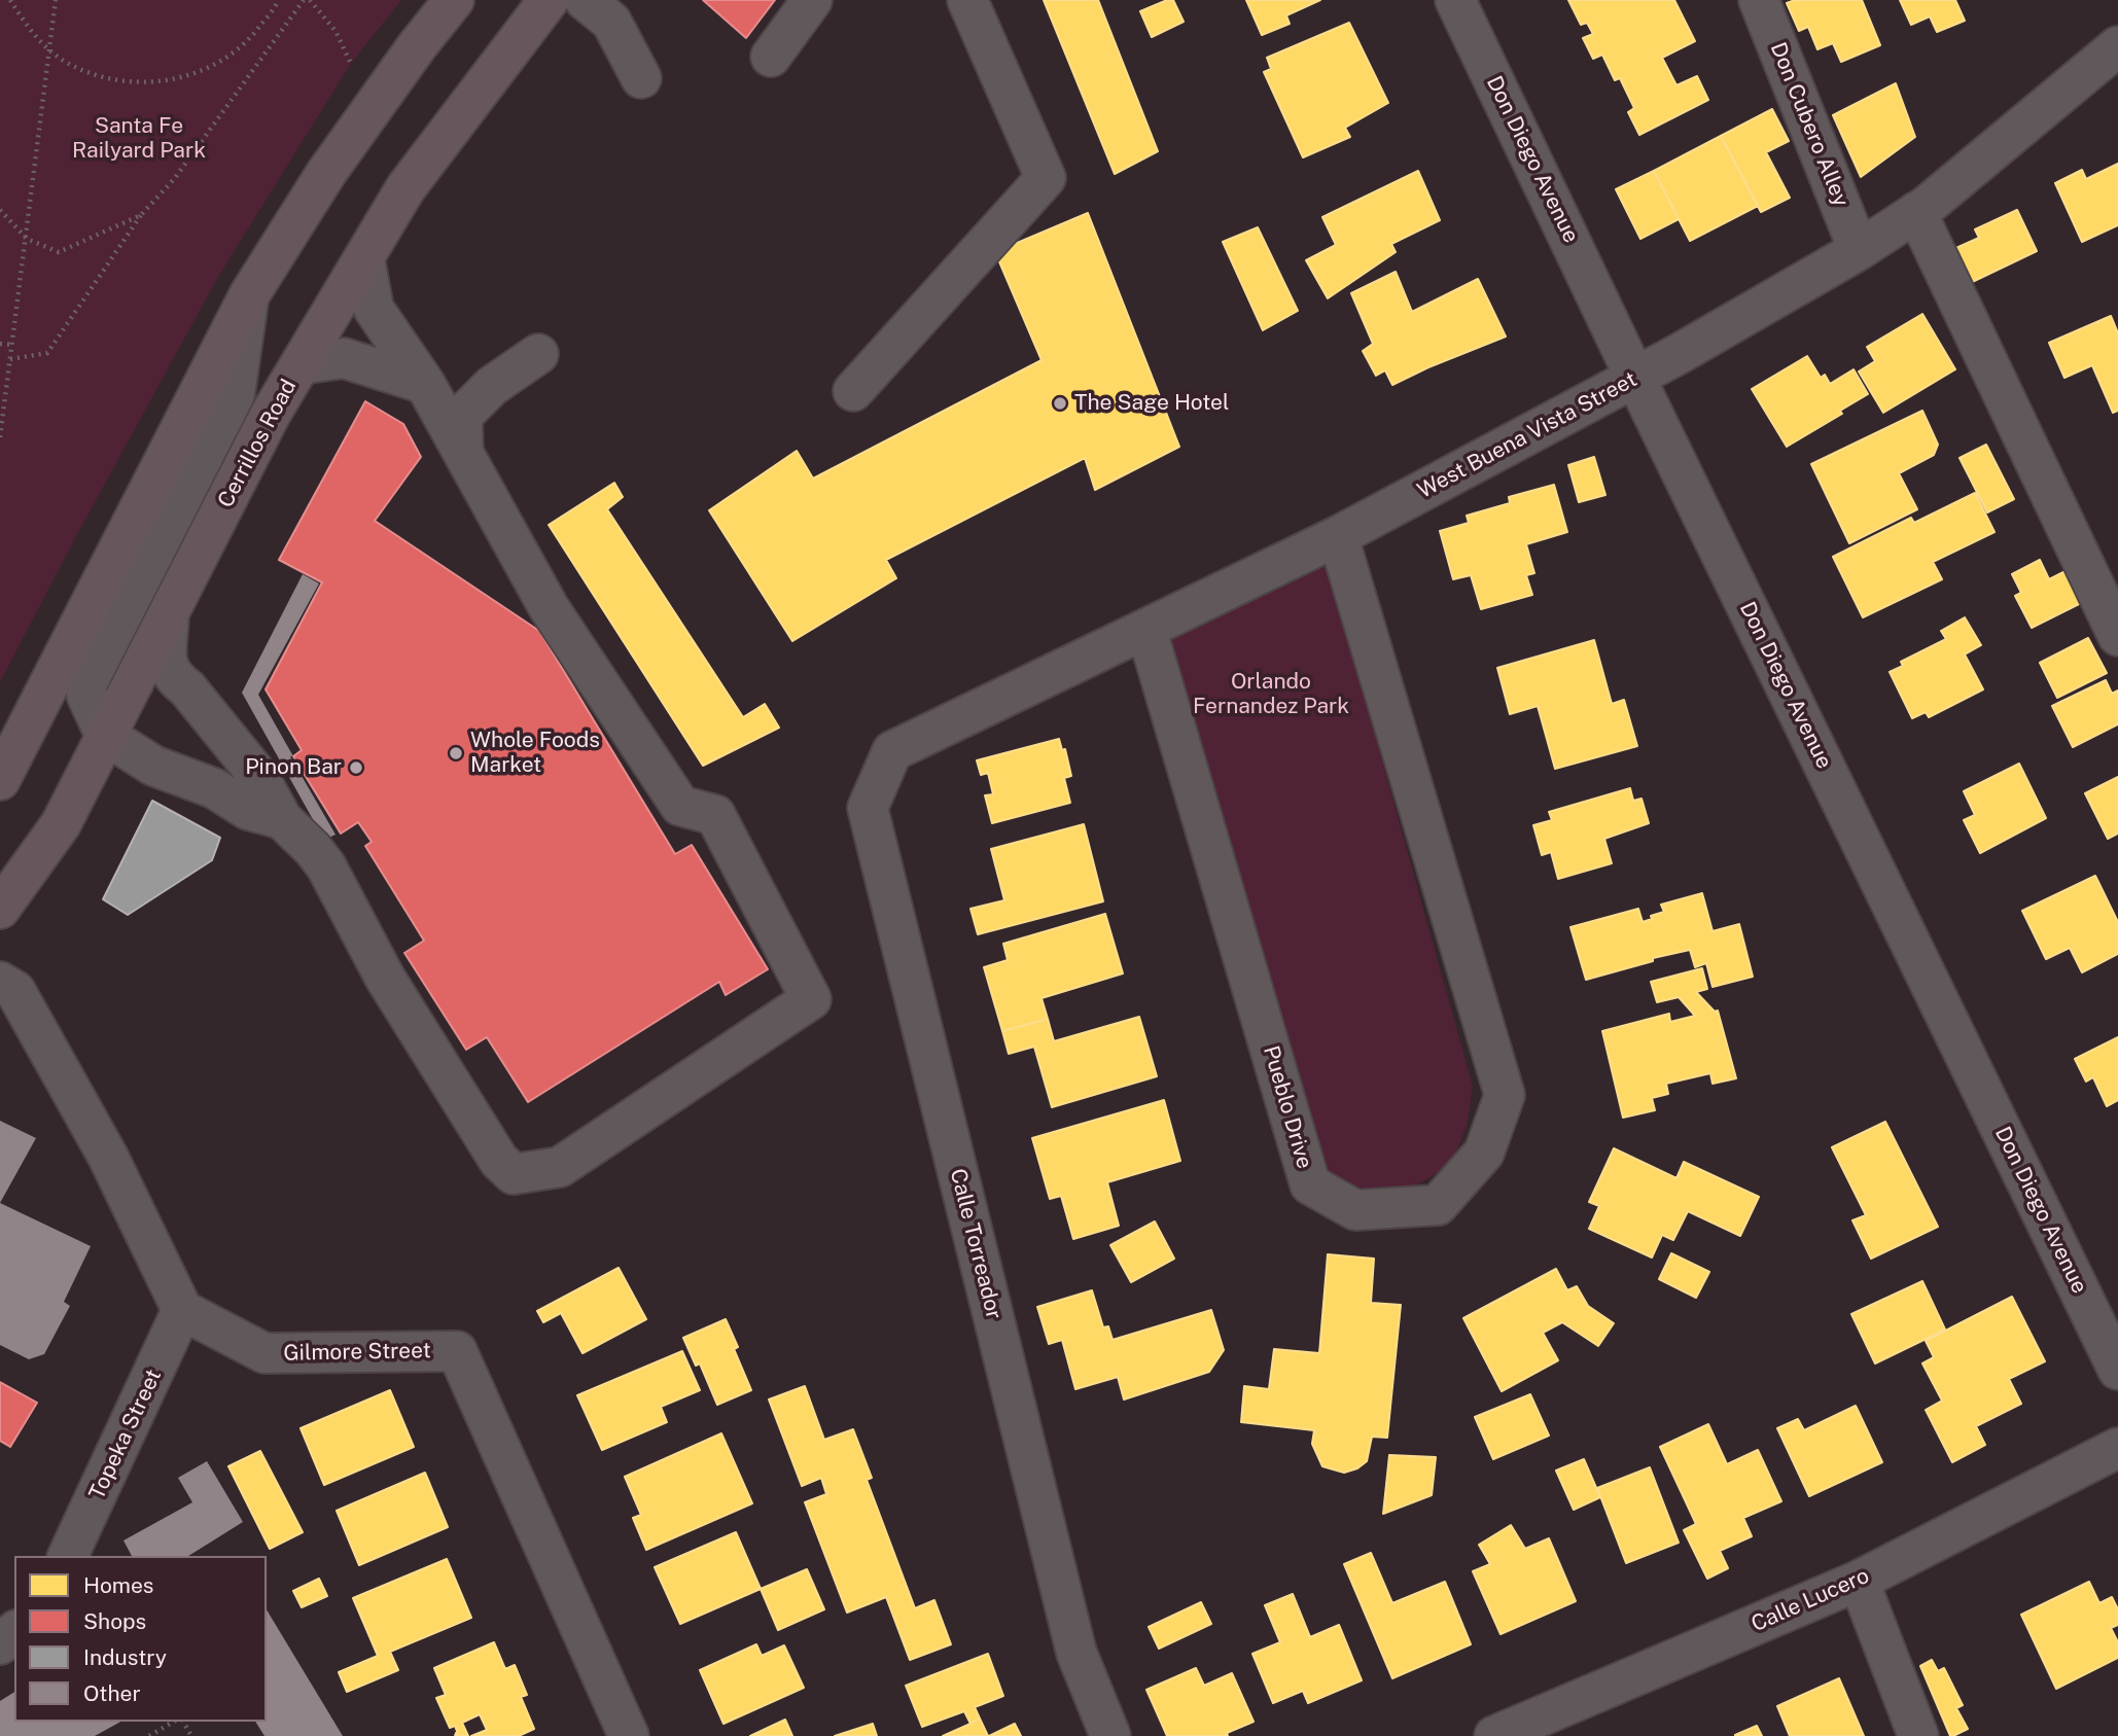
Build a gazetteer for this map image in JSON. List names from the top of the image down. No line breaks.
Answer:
{"streets":{"main road":["Cerrillos Road"],"street":["Don Cubero Alley","Don Diego Avenue","West Buena Vista Street","Pueblo Drive","Calle Torreador","Gilmore Street","Topeka Street","Calle Lucero"]},"crossings":[["Don Cubero Alley","West Buena Vista Street"],["Don Diego Avenue","West Buena Vista Street"],["West Buena Vista Street","Pueblo Drive"],["West Buena Vista Street","Calle Torreador"],["Gilmore Street","Topeka Street"]],"parks":["Santa Fe Railyard Park","Orlando Fernandez Park"],"places":["The Sage Hotel","Whole Foods Market","Pinon Bar"],"legend":["Homes","Shops","Industry","Other"]}
